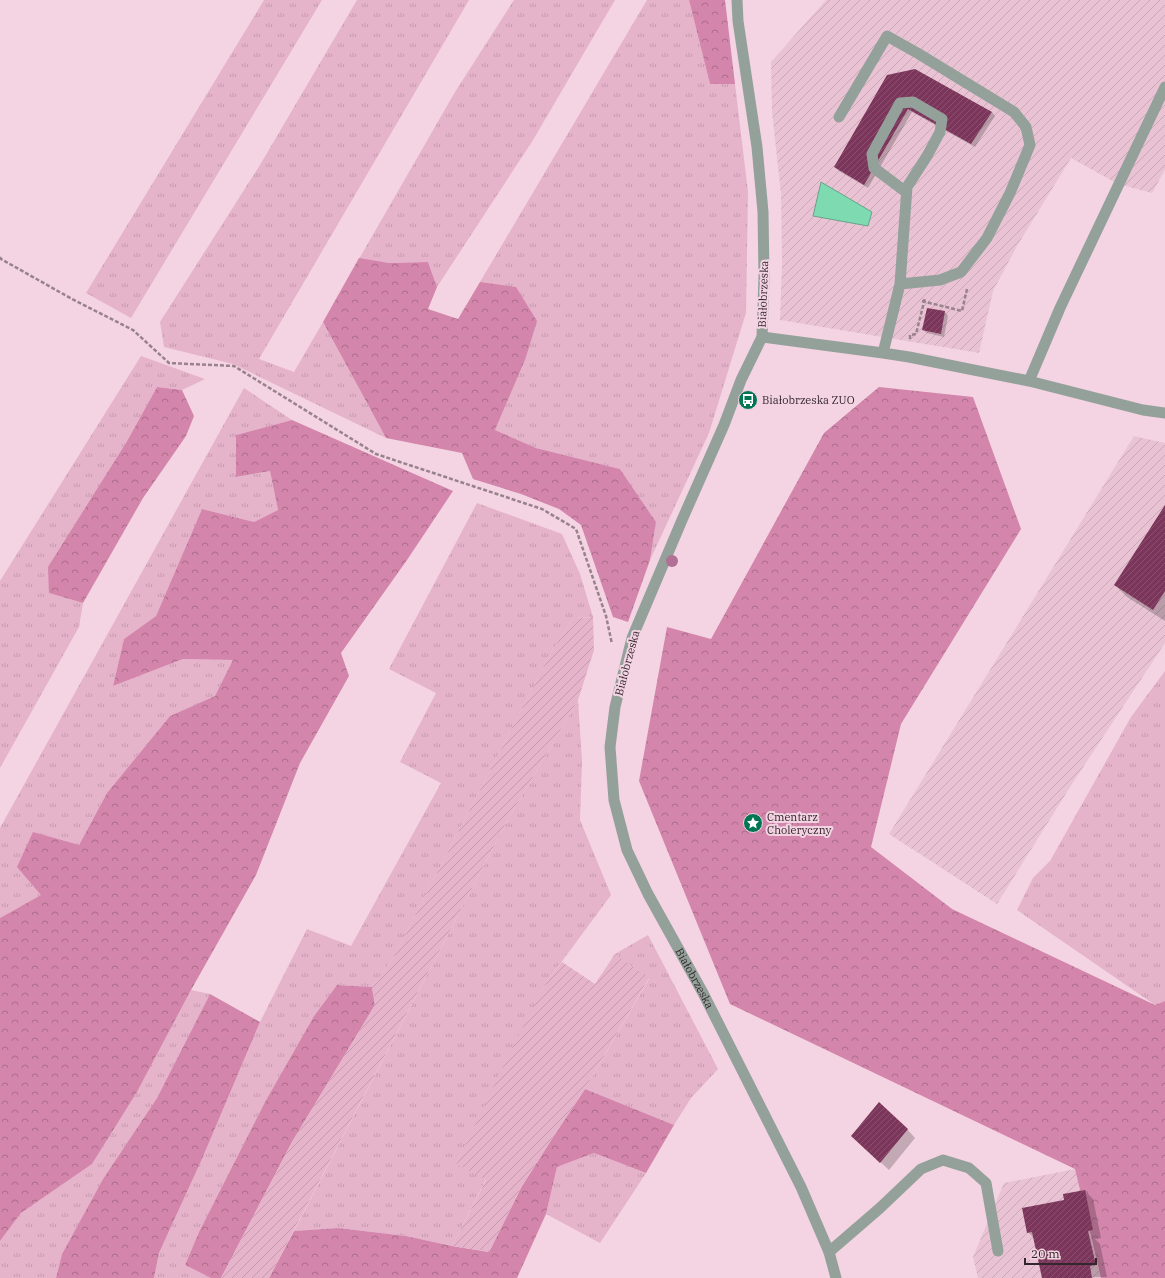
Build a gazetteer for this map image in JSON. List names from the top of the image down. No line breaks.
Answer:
{"streets":{"street":["Białobrzeska"]},"places":{"bus stop":["Białobrzeska ZUO"],"place":["Cmentarz Choleryczny"]},"scale_bar":"20 m"}
